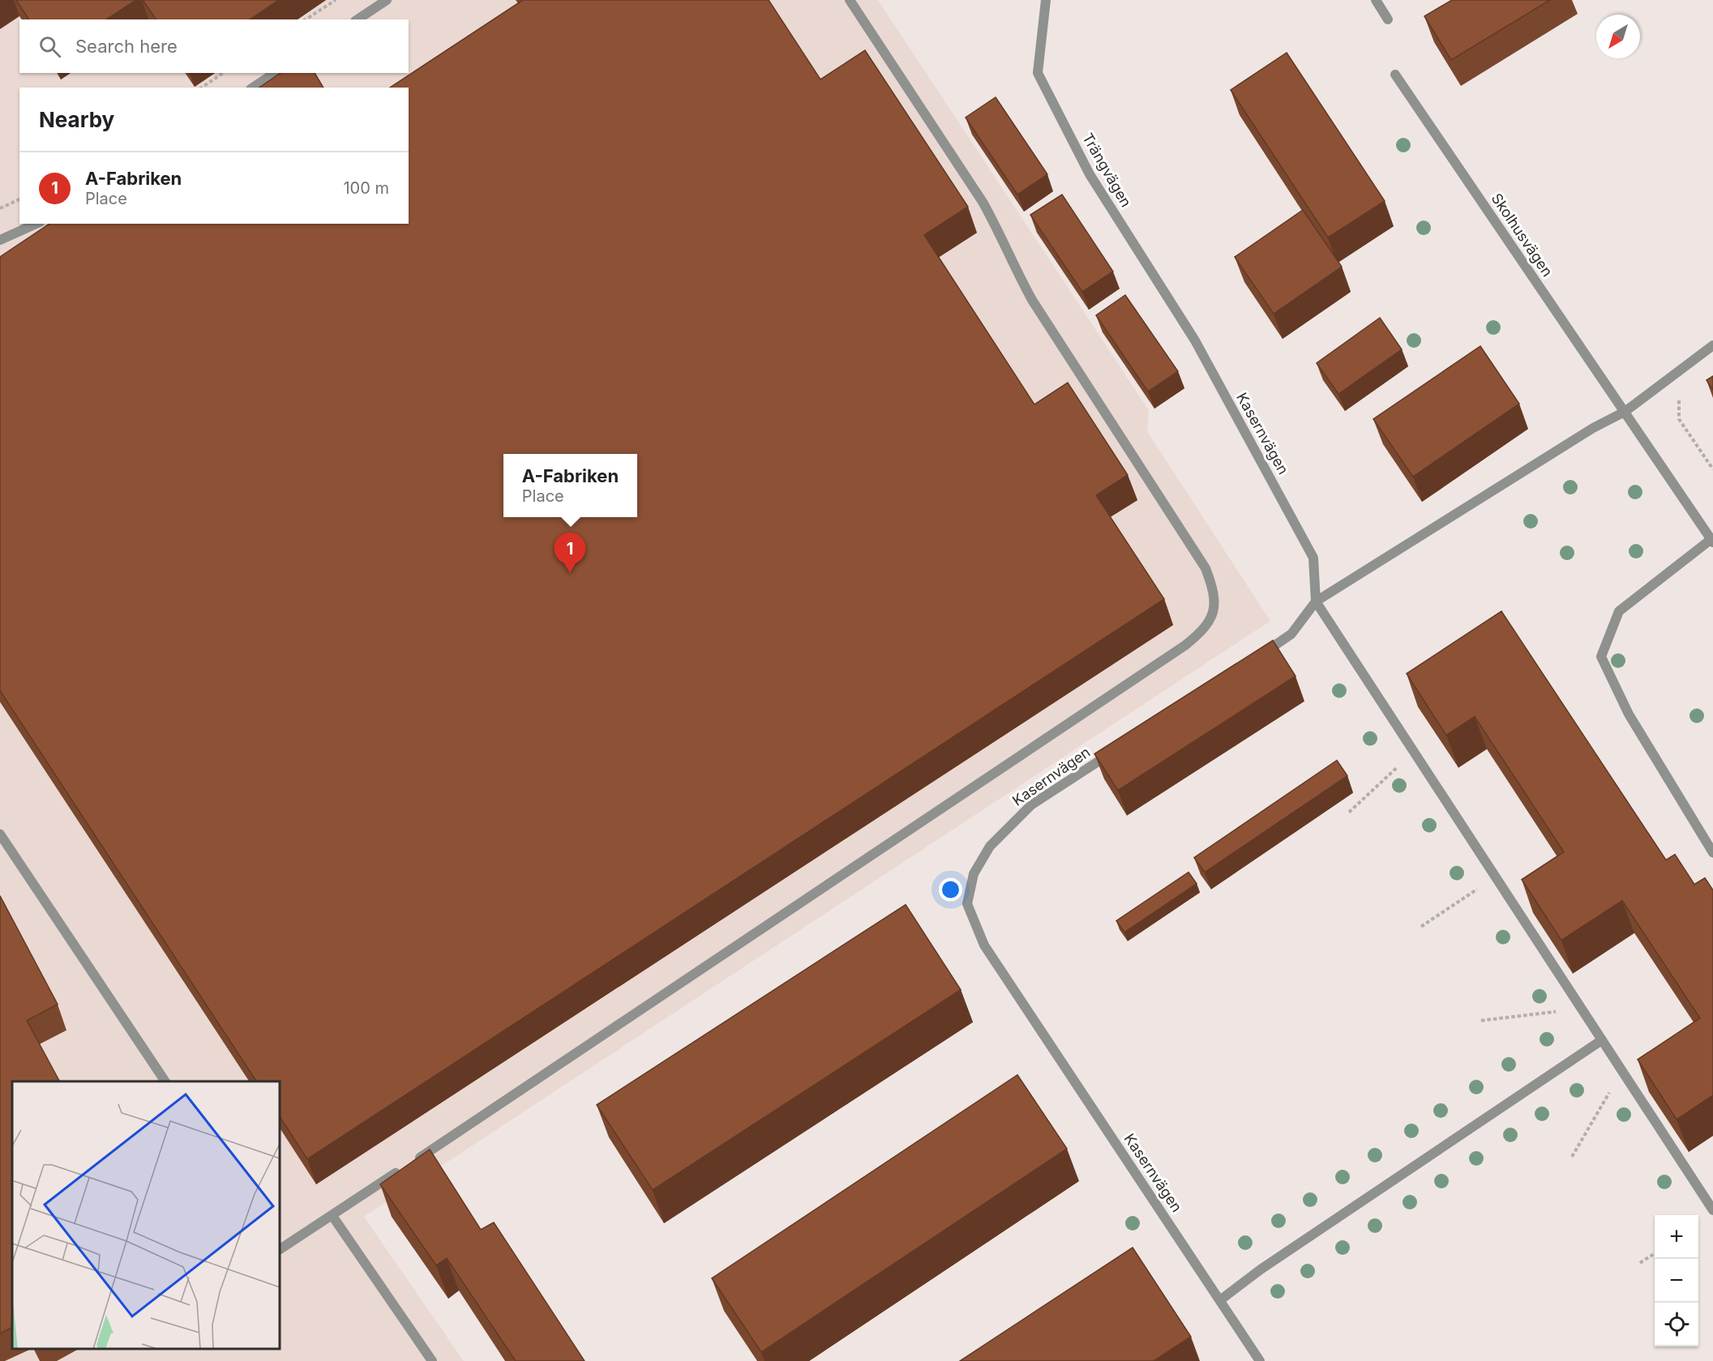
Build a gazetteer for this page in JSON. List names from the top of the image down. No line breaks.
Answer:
{"streets":{"street":["Trängvägen","Skolhusvägen","Kasernvägen"]},"crossings":[["Trängvägen","Kasernvägen"]],"north":"bottom left","page":{"search":"Search here","heading":"Nearby","list":[{"mark":"1","name":"A-Fabriken","note":"Place","value":"100 m"}],"popup":["A-Fabriken","Place"],"pins":"1","map_buttons":["+","−"]}}
